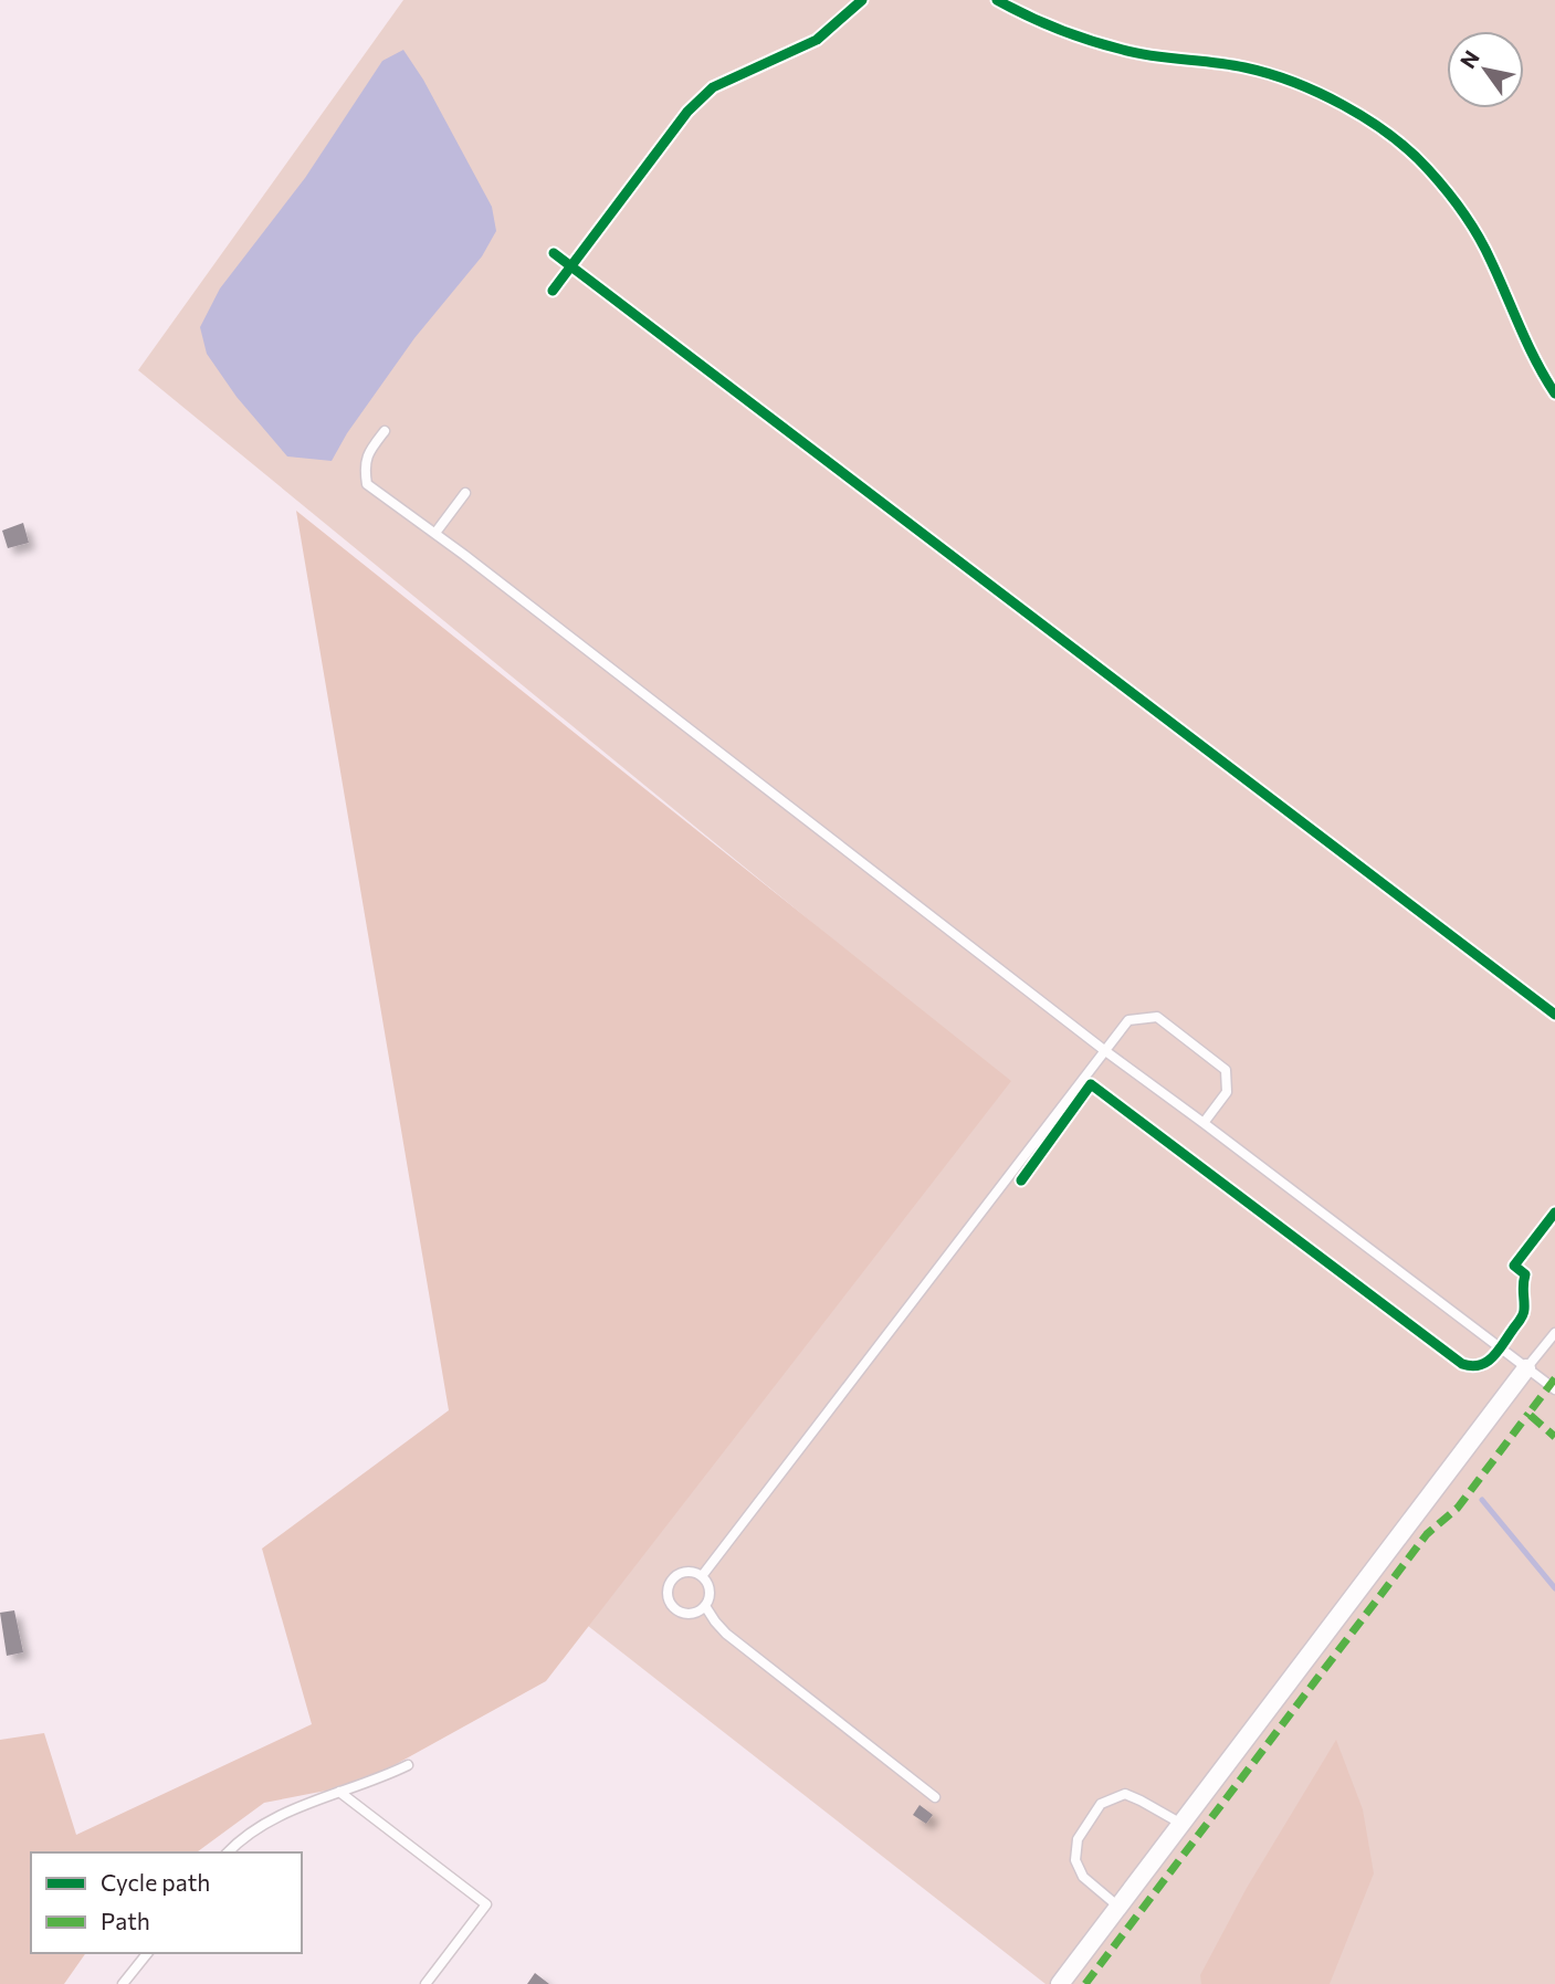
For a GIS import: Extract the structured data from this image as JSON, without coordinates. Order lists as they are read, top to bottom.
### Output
{
  "legend": ["Cycle path", "Path"],
  "north": "top left"
}
